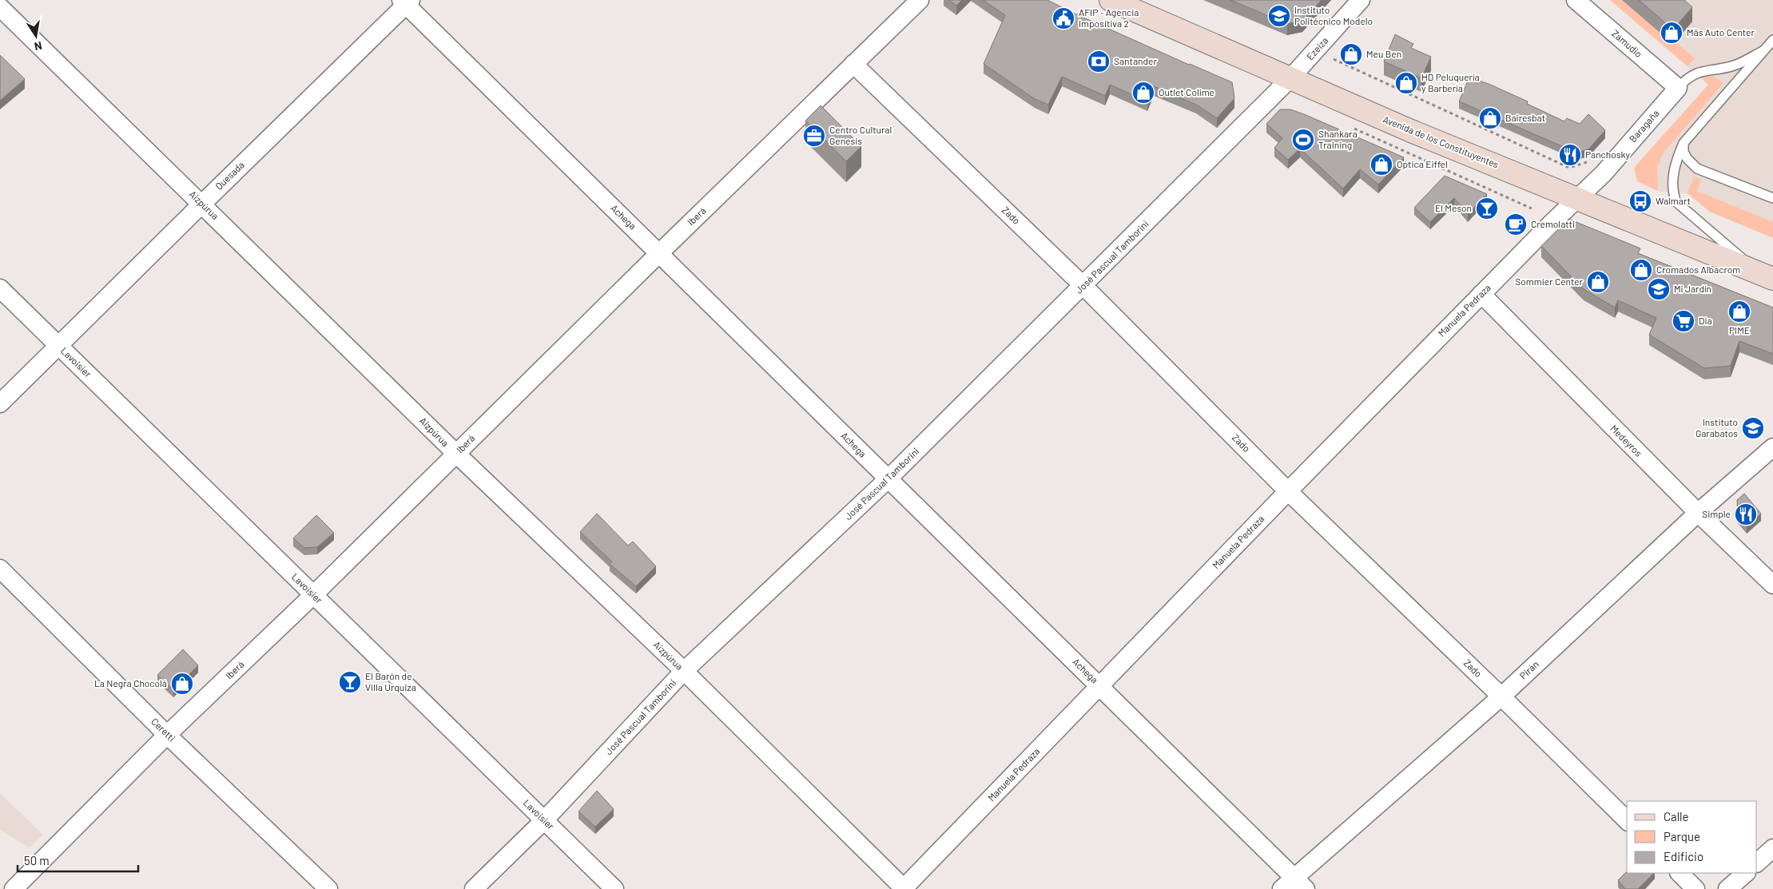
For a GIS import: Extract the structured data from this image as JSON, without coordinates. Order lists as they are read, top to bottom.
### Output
{
  "streets": {
    "main road": ["Avenida de los Constituyentes"],
    "street": [
      "Zamudio",
      "Ezeiza",
      "Baragaña",
      "Quesada",
      "Aizpúrua",
      "Zado",
      "Iberá",
      "Achega",
      "José Pascual Tamborini",
      "Manuela Pedraza",
      "Lavoisier",
      "Medeyros",
      "Pirán",
      "Ceretti"
    ]
  },
  "crossings": [
    ["Zamudio", "Baragaña"],
    ["Ezeiza", "Avenida de los Constituyentes"],
    ["Ezeiza", "José Pascual Tamborini"],
    ["Baragaña", "Avenida de los Constituyentes"],
    ["Baragaña", "Manuela Pedraza"],
    ["Avenida de los Constituyentes", "José Pascual Tamborini"],
    ["Avenida de los Constituyentes", "Manuela Pedraza"],
    ["Quesada", "Aizpúrua"],
    ["Quesada", "Achega"],
    ["Quesada", "Lavoisier"],
    ["Aizpúrua", "Iberá"],
    ["Aizpúrua", "José Pascual Tamborini"],
    ["Aizpúrua", "Manuela Pedraza"],
    ["Zado", "Iberá"],
    ["Zado", "José Pascual Tamborini"],
    ["Zado", "Manuela Pedraza"],
    ["Zado", "Pirán"],
    ["Iberá", "Achega"],
    ["Iberá", "Lavoisier"],
    ["Iberá", "Ceretti"],
    ["Achega", "José Pascual Tamborini"],
    ["Achega", "Manuela Pedraza"],
    ["Achega", "Pirán"],
    ["José Pascual Tamborini", "Lavoisier"],
    ["Manuela Pedraza", "Medeyros"],
    ["Medeyros", "Pirán"]
  ],
  "places": {
    "school or university": ["Instituto Politécnico Modelo", "Mi Jardín", "Instituto Garabatos"],
    "public building": ["AFIP - Agencia Impositiva 2"],
    "shop": [
      "Mâs Auto Center",
      "Meu Ben",
      "HD Peluquería y Barbería",
      "Outlet Colime",
      "Bairesbat",
      "Optica Eiffel",
      "Cromados Albacrom",
      "Sommier Center",
      "PIME",
      "La Negra Chocolá"
    ],
    "bank": ["Santander"],
    "office": ["Centro Cultural Genesis"],
    "sports": ["Shankara Training"],
    "restaurant": ["Panchosky", "Simple"],
    "bus stop": ["Walmart"],
    "bar": ["El Meson", "El Barón de Villa Urquiza"],
    "cafe": ["Cremolatti"],
    "supermarket": ["Dia"]
  },
  "legend": ["Calle", "Parque", "Edificio"],
  "scale_bar": "50 m",
  "north": "bottom"
}
